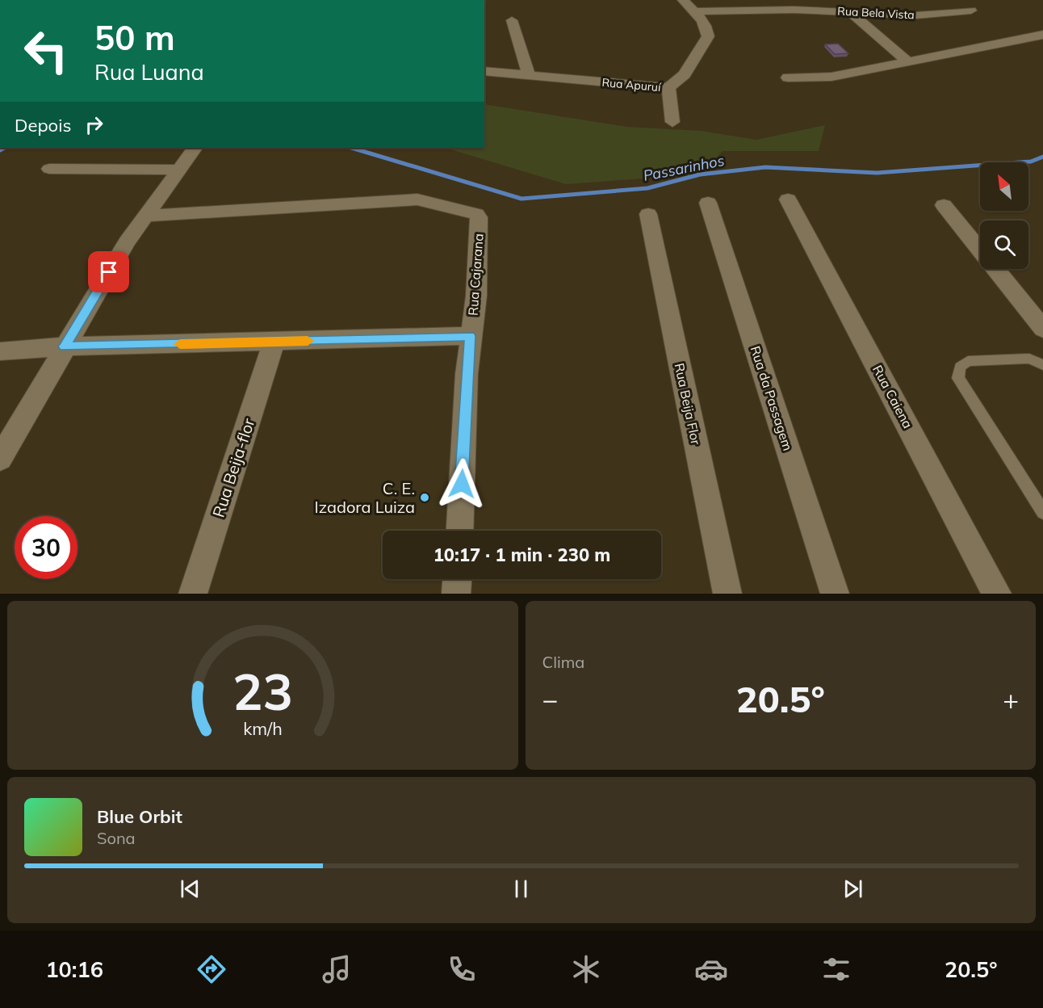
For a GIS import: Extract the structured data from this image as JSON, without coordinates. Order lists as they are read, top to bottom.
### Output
{
  "streets": {
    "street": [
      "Rua Bela Vista",
      "Rua Apuruí",
      "Rua Cajarana",
      "Rua Caiena",
      "Rua da Passagem",
      "Rua Beija Flor",
      "Rua Beija-flor"
    ]
  },
  "crossings": [
    ["Rua Bela Vista", "Rua Apuruí"]
  ],
  "water": ["Passarinhos"],
  "places": ["C. E. Izadora Luiza"],
  "north": "top left",
  "page": {
    "turn": ["50 m", "Rua Luana"],
    "then": "Depois",
    "limit": "30",
    "trip": "10:17 · 1 min · 230 m",
    "tile": "Clima",
    "heat": ["−", "20.5°", "+"],
    "song": ["Blue Orbit", "Sona"],
    "tabs": ["10:16", "20.5°"],
    "gauge": ["23", "km/h"]
  }
}
